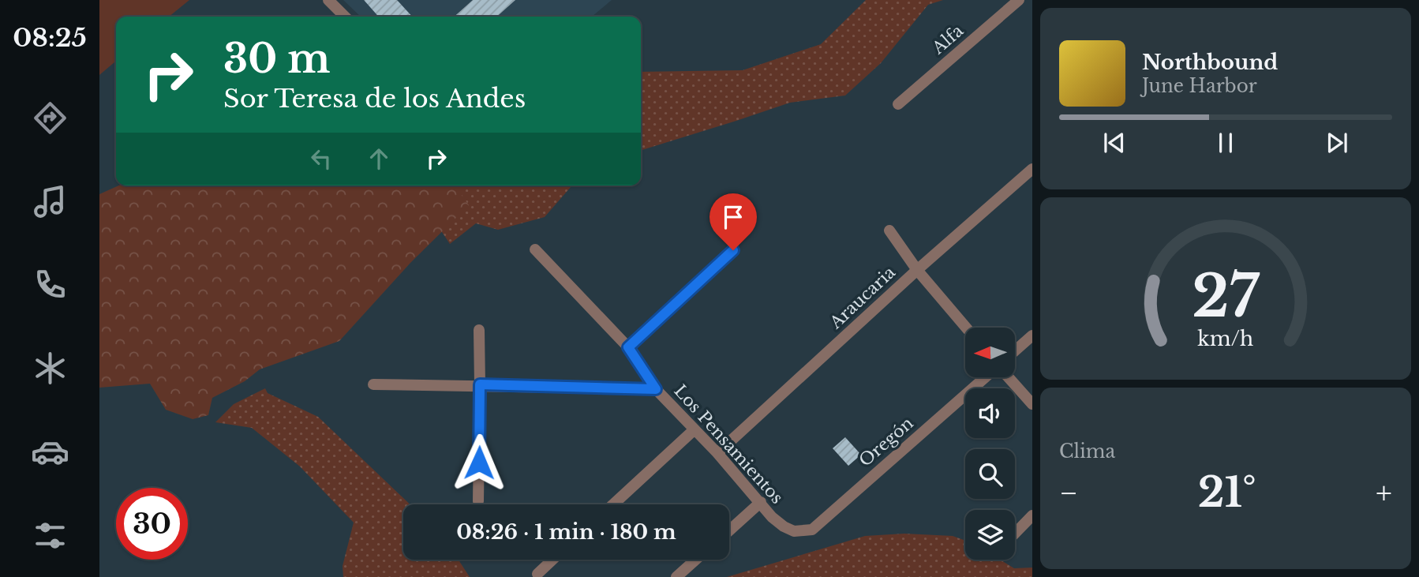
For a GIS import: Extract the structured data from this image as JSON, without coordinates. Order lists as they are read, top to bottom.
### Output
{
  "streets": {
    "street": [
      "Alfa",
      "Araucaria",
      "Oregón",
      "Los Pensamientos"
    ]
  },
  "crossings": [
    ["Araucaria", "Los Pensamientos"],
    ["Oregón", "Los Pensamientos"]
  ],
  "north": "left",
  "page": {
    "tabs": "08:25",
    "turn": ["30 m", "Sor Teresa de los Andes"],
    "song": ["Northbound", "June Harbor"],
    "tile": "Clima",
    "heat": ["−", "21°", "+"],
    "limit": "30",
    "trip": "08:26 · 1 min · 180 m",
    "gauge": ["27", "km/h"]
  }
}
